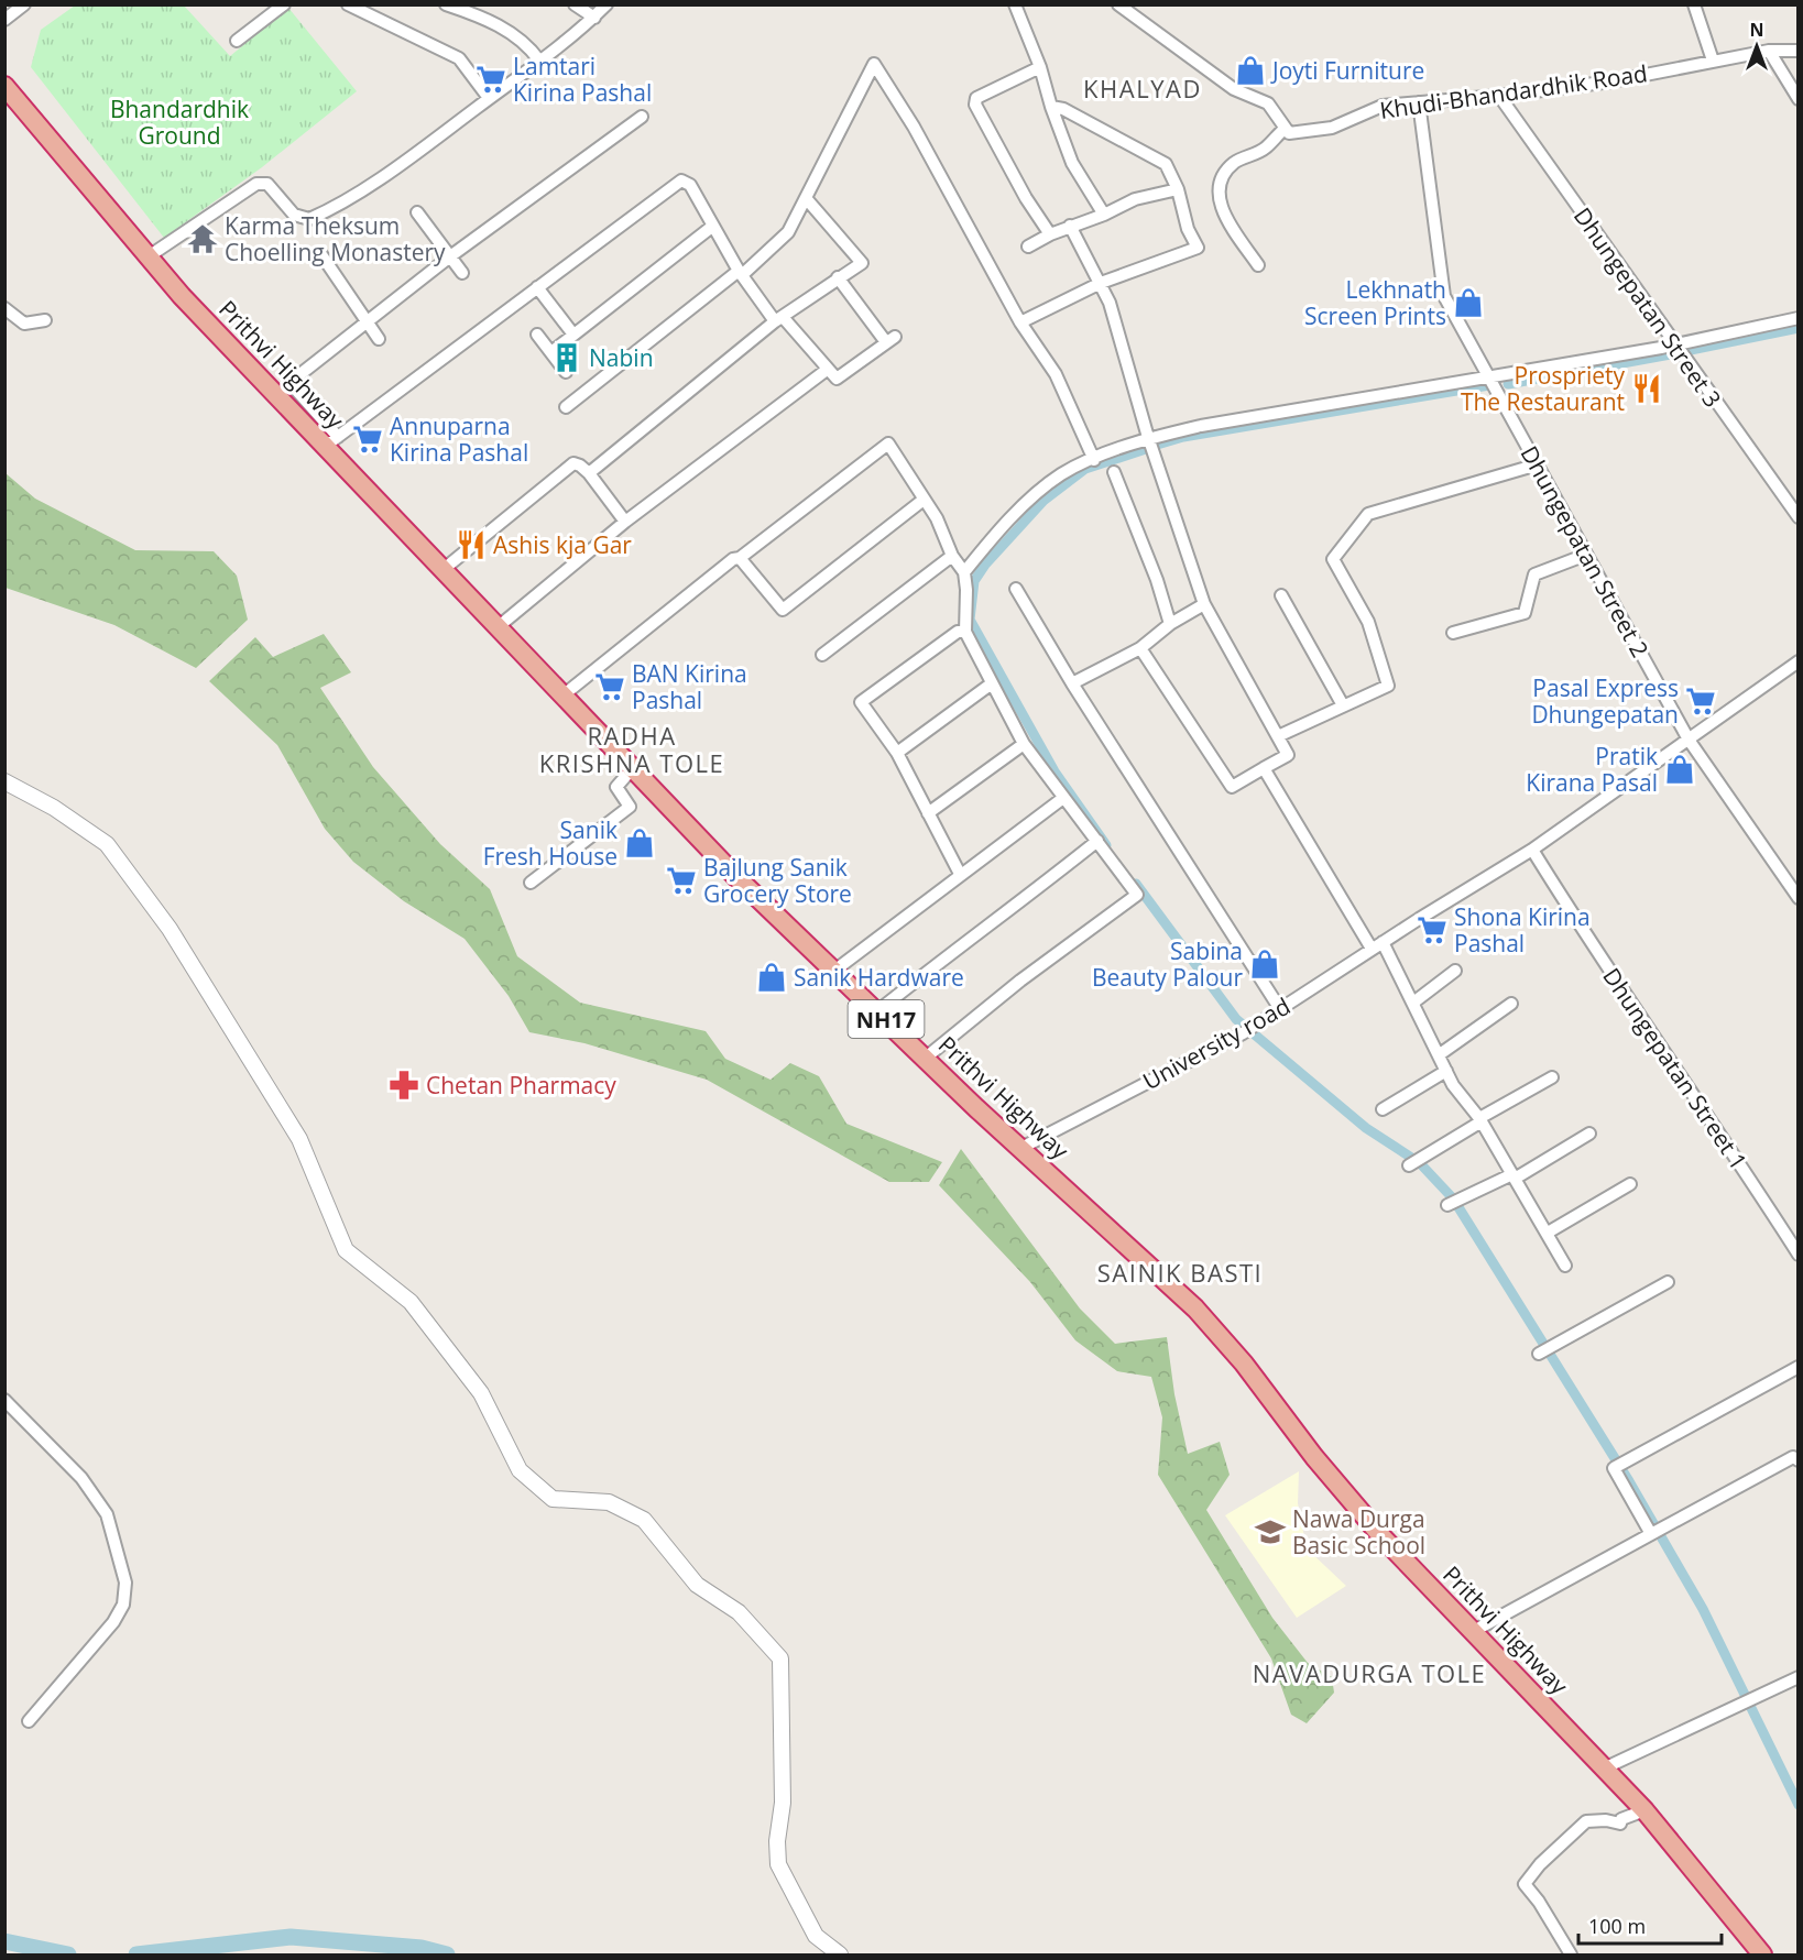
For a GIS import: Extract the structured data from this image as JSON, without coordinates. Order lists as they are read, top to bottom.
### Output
{
  "streets": {
    "highway": ["Prithvi Highway", "NH17"],
    "street": [
      "Khudi-Bhandardhik Road",
      "Dhungepatan Street 3",
      "Dhungepatan Street 2",
      "University road",
      "Dhungepatan Street 1"
    ]
  },
  "crossings": [
    ["Khudi-Bhandardhik Road", "Dhungepatan Street 3"],
    ["Khudi-Bhandardhik Road", "Dhungepatan Street 2"],
    ["Prithvi Highway", "University road"],
    ["University road", "Dhungepatan Street 1"]
  ],
  "districts": [
    "KHALYAD",
    "RADHA KRISHNA TOLE",
    "SAINIK BASTI",
    "NAVADURGA TOLE"
  ],
  "parks": ["Bhandardhik Ground"],
  "places": {
    "shop": [
      "Joyti Furniture",
      "Lekhnath Screen Prints",
      "Pratik Kirana Pasal",
      "Sanik Fresh House",
      "Sabina Beauty Palour",
      "Sanik Hardware"
    ],
    "supermarket": [
      "Lamtari Kirina Pashal",
      "Annuparna Kirina Pashal",
      "BAN Kirina Pashal",
      "Pasal Express Dhungepatan",
      "Bajlung Sanik Grocery Store",
      "Shona Kirina Pashal"
    ],
    "temple": ["Karma Theksum Choelling Monastery"],
    "building": ["Nabin"],
    "restaurant": ["Prospriety The Restaurant", "Ashis kja Gar"],
    "pharmacy": ["Chetan Pharmacy"],
    "school or university": ["Nawa Durga Basic School"]
  },
  "scale_bar": "100 m",
  "north": "top"
}
